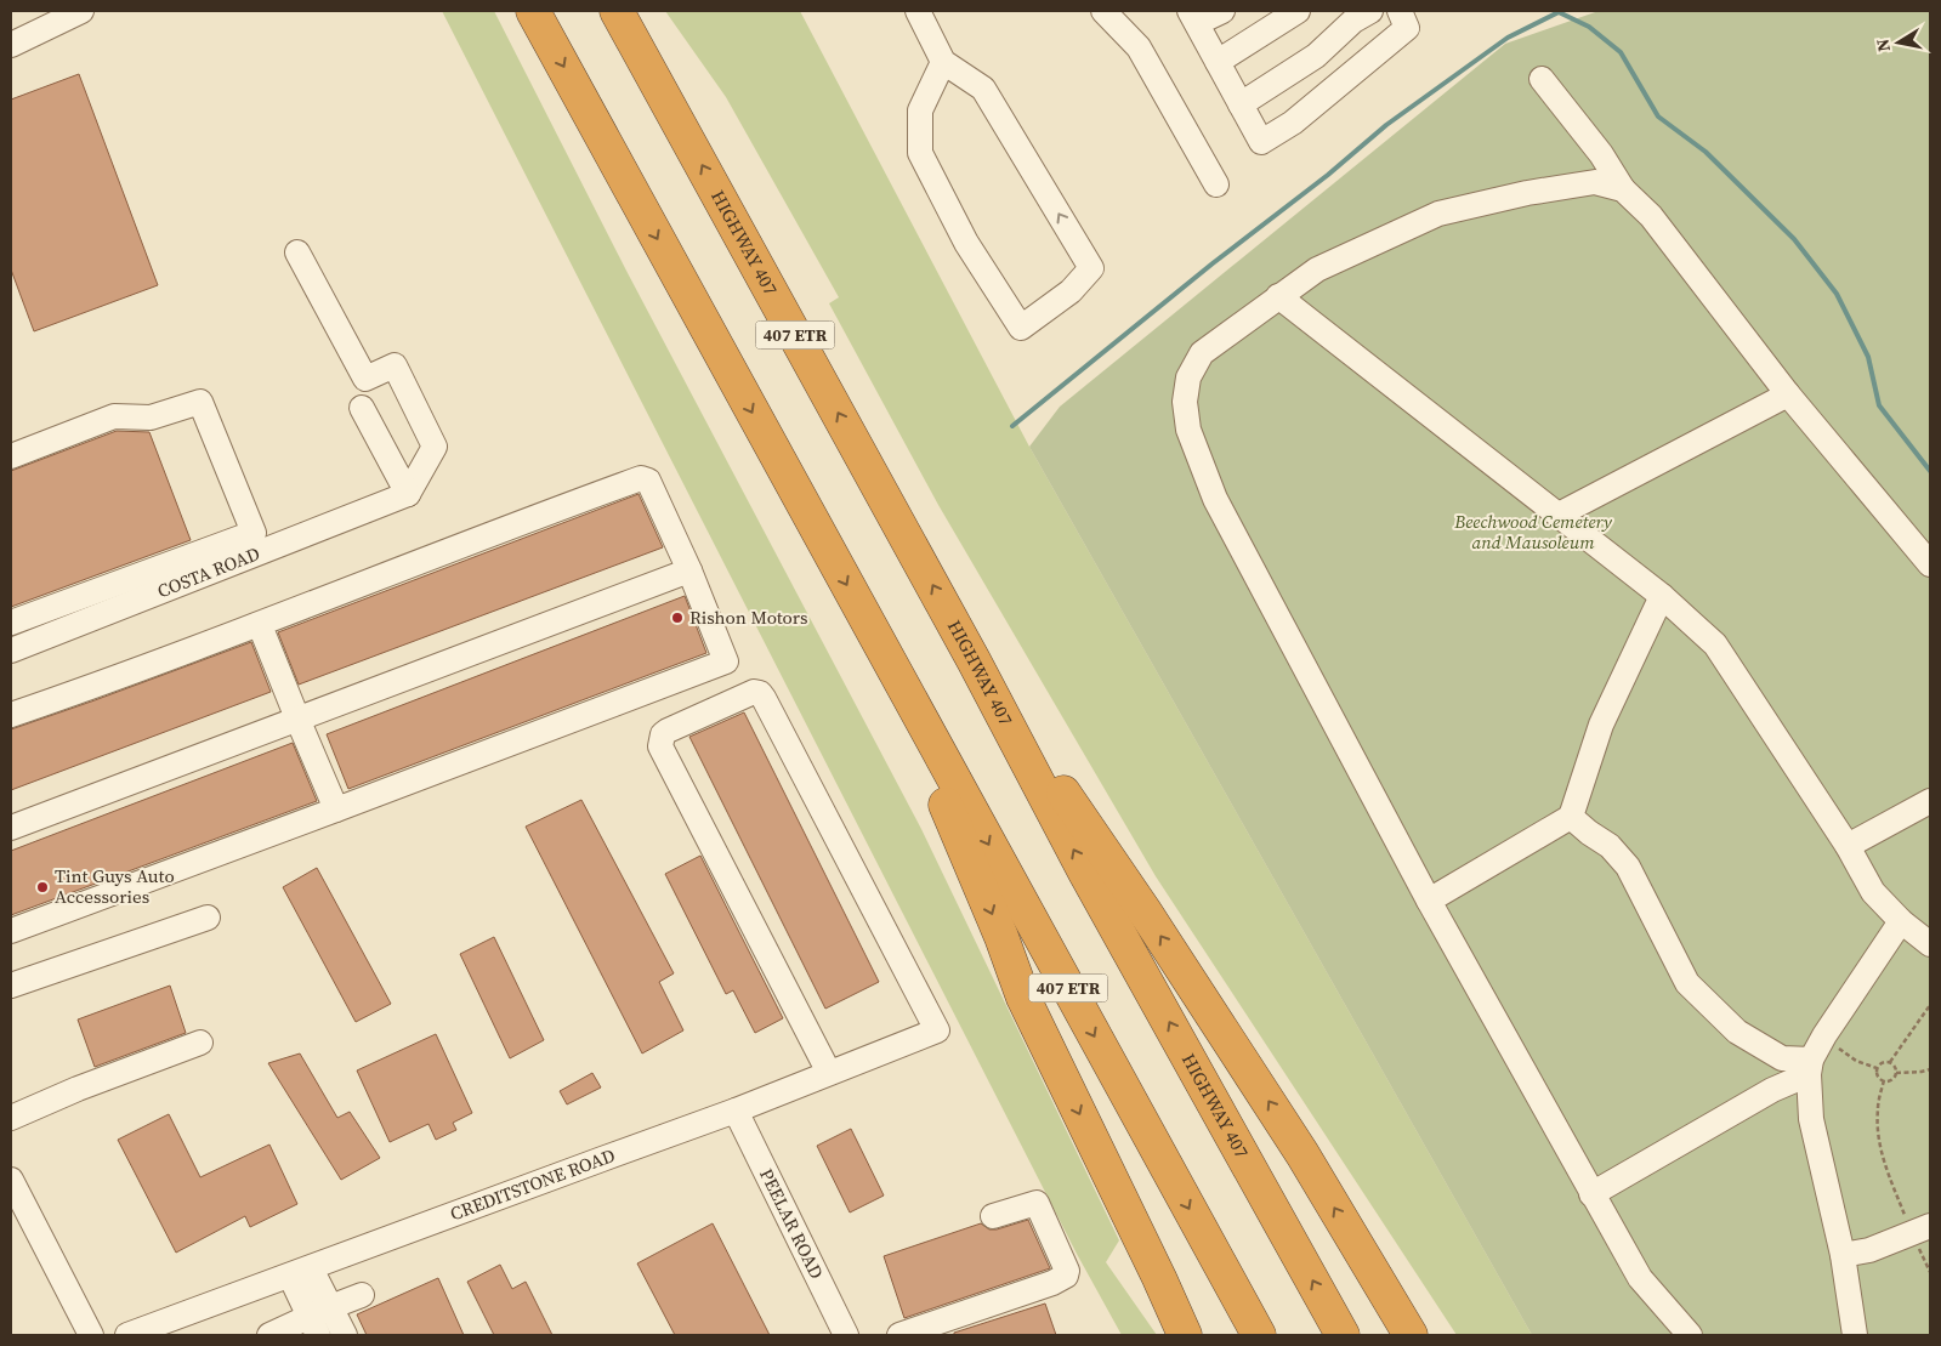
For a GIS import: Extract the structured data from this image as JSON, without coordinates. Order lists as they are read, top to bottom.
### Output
{
  "streets": {
    "highway": ["HIGHWAY 407", "407 ETR"],
    "street": ["COSTA ROAD", "CREDITSTONE ROAD", "PEELAR ROAD"]
  },
  "crossings": [
    ["CREDITSTONE ROAD", "PEELAR ROAD"]
  ],
  "parks": ["Beechwood Cemetery and Mausoleum"],
  "places": ["Rishon Motors", "Tint Guys Auto Accessories"],
  "north": "left"
}
